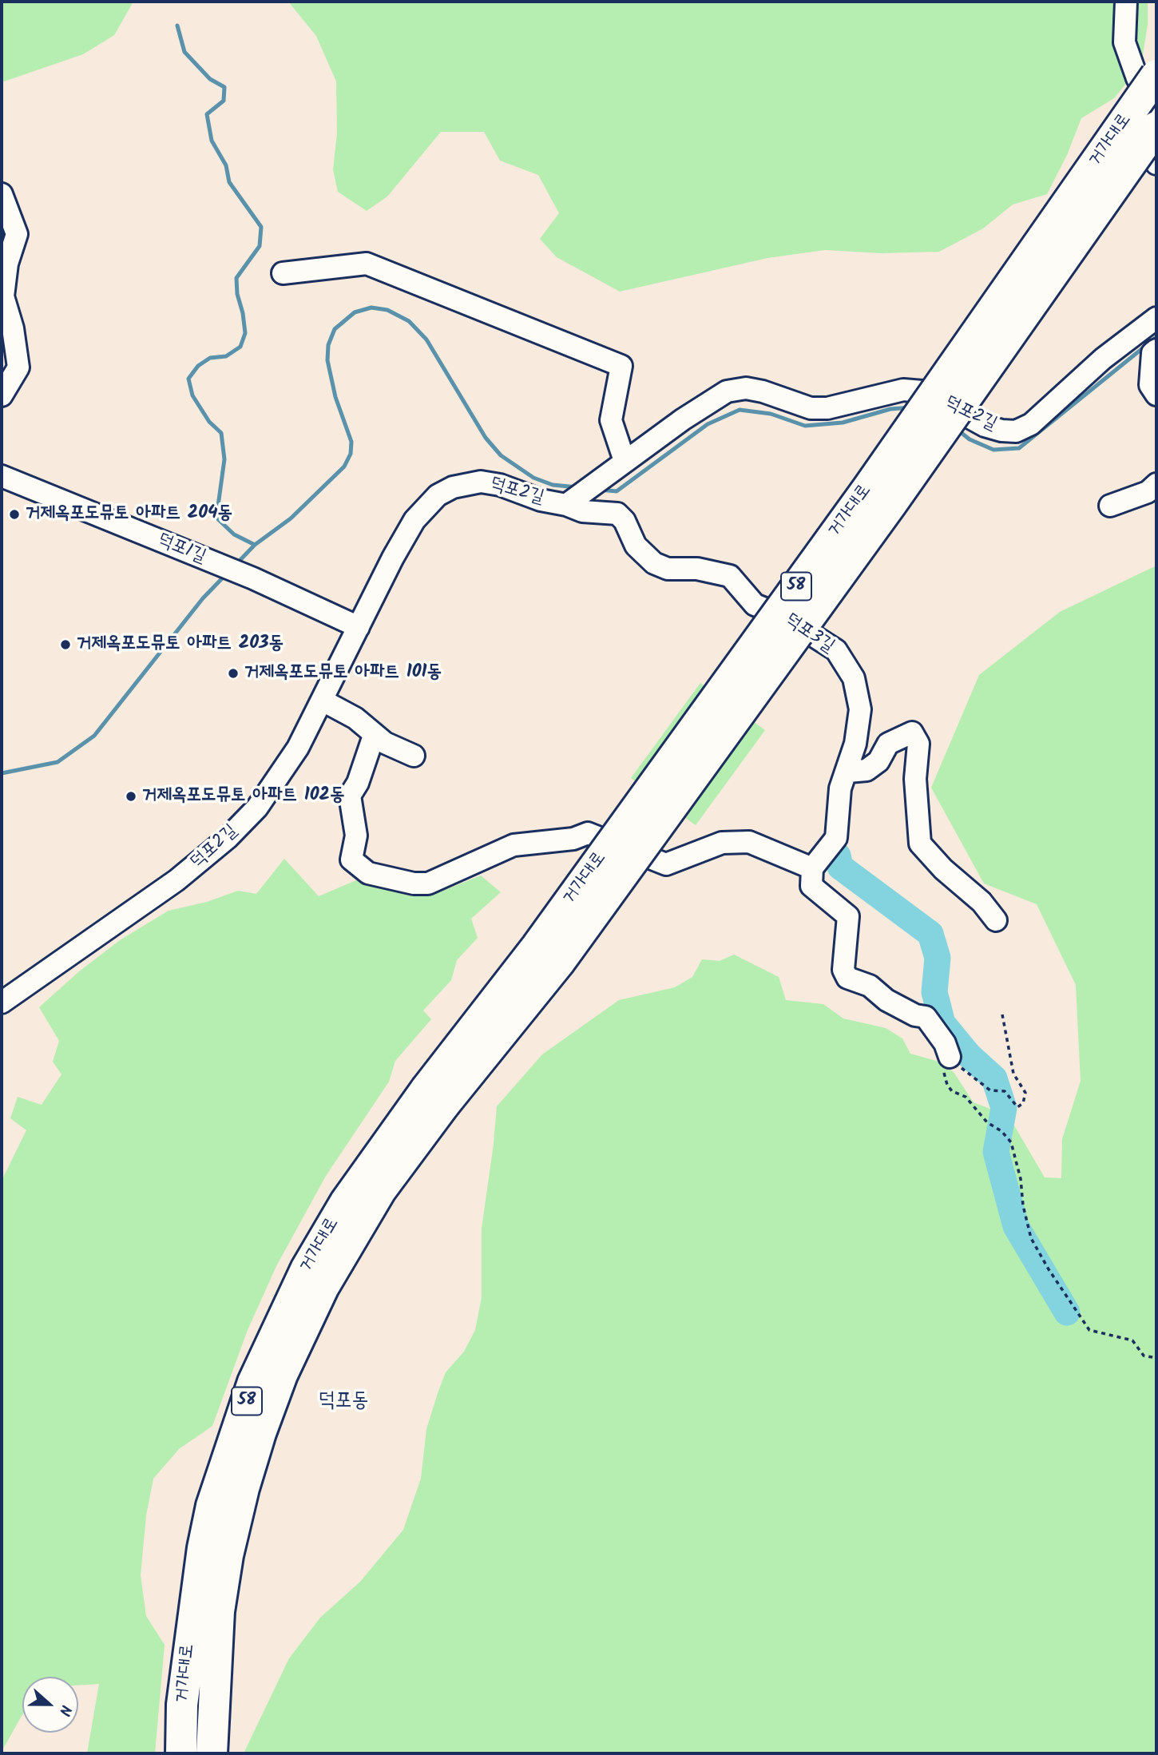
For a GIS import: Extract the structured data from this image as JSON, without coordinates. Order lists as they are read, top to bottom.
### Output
{
  "streets": {
    "highway": ["거가대로", "58"],
    "street": ["덕포2길", "덕포1길", "덕포3길"]
  },
  "crossings": [
    ["덕포2길", "덕포1길"],
    ["덕포2길", "덕포3길"]
  ],
  "districts": ["덕포동"],
  "places": [
    "거제옥포도뮤토 아파트 204동",
    "거제옥포도뮤토 아파트 203동",
    "거제옥포도뮤토 아파트 101동",
    "거제옥포도뮤토 아파트 102동"
  ],
  "north": "right"
}
